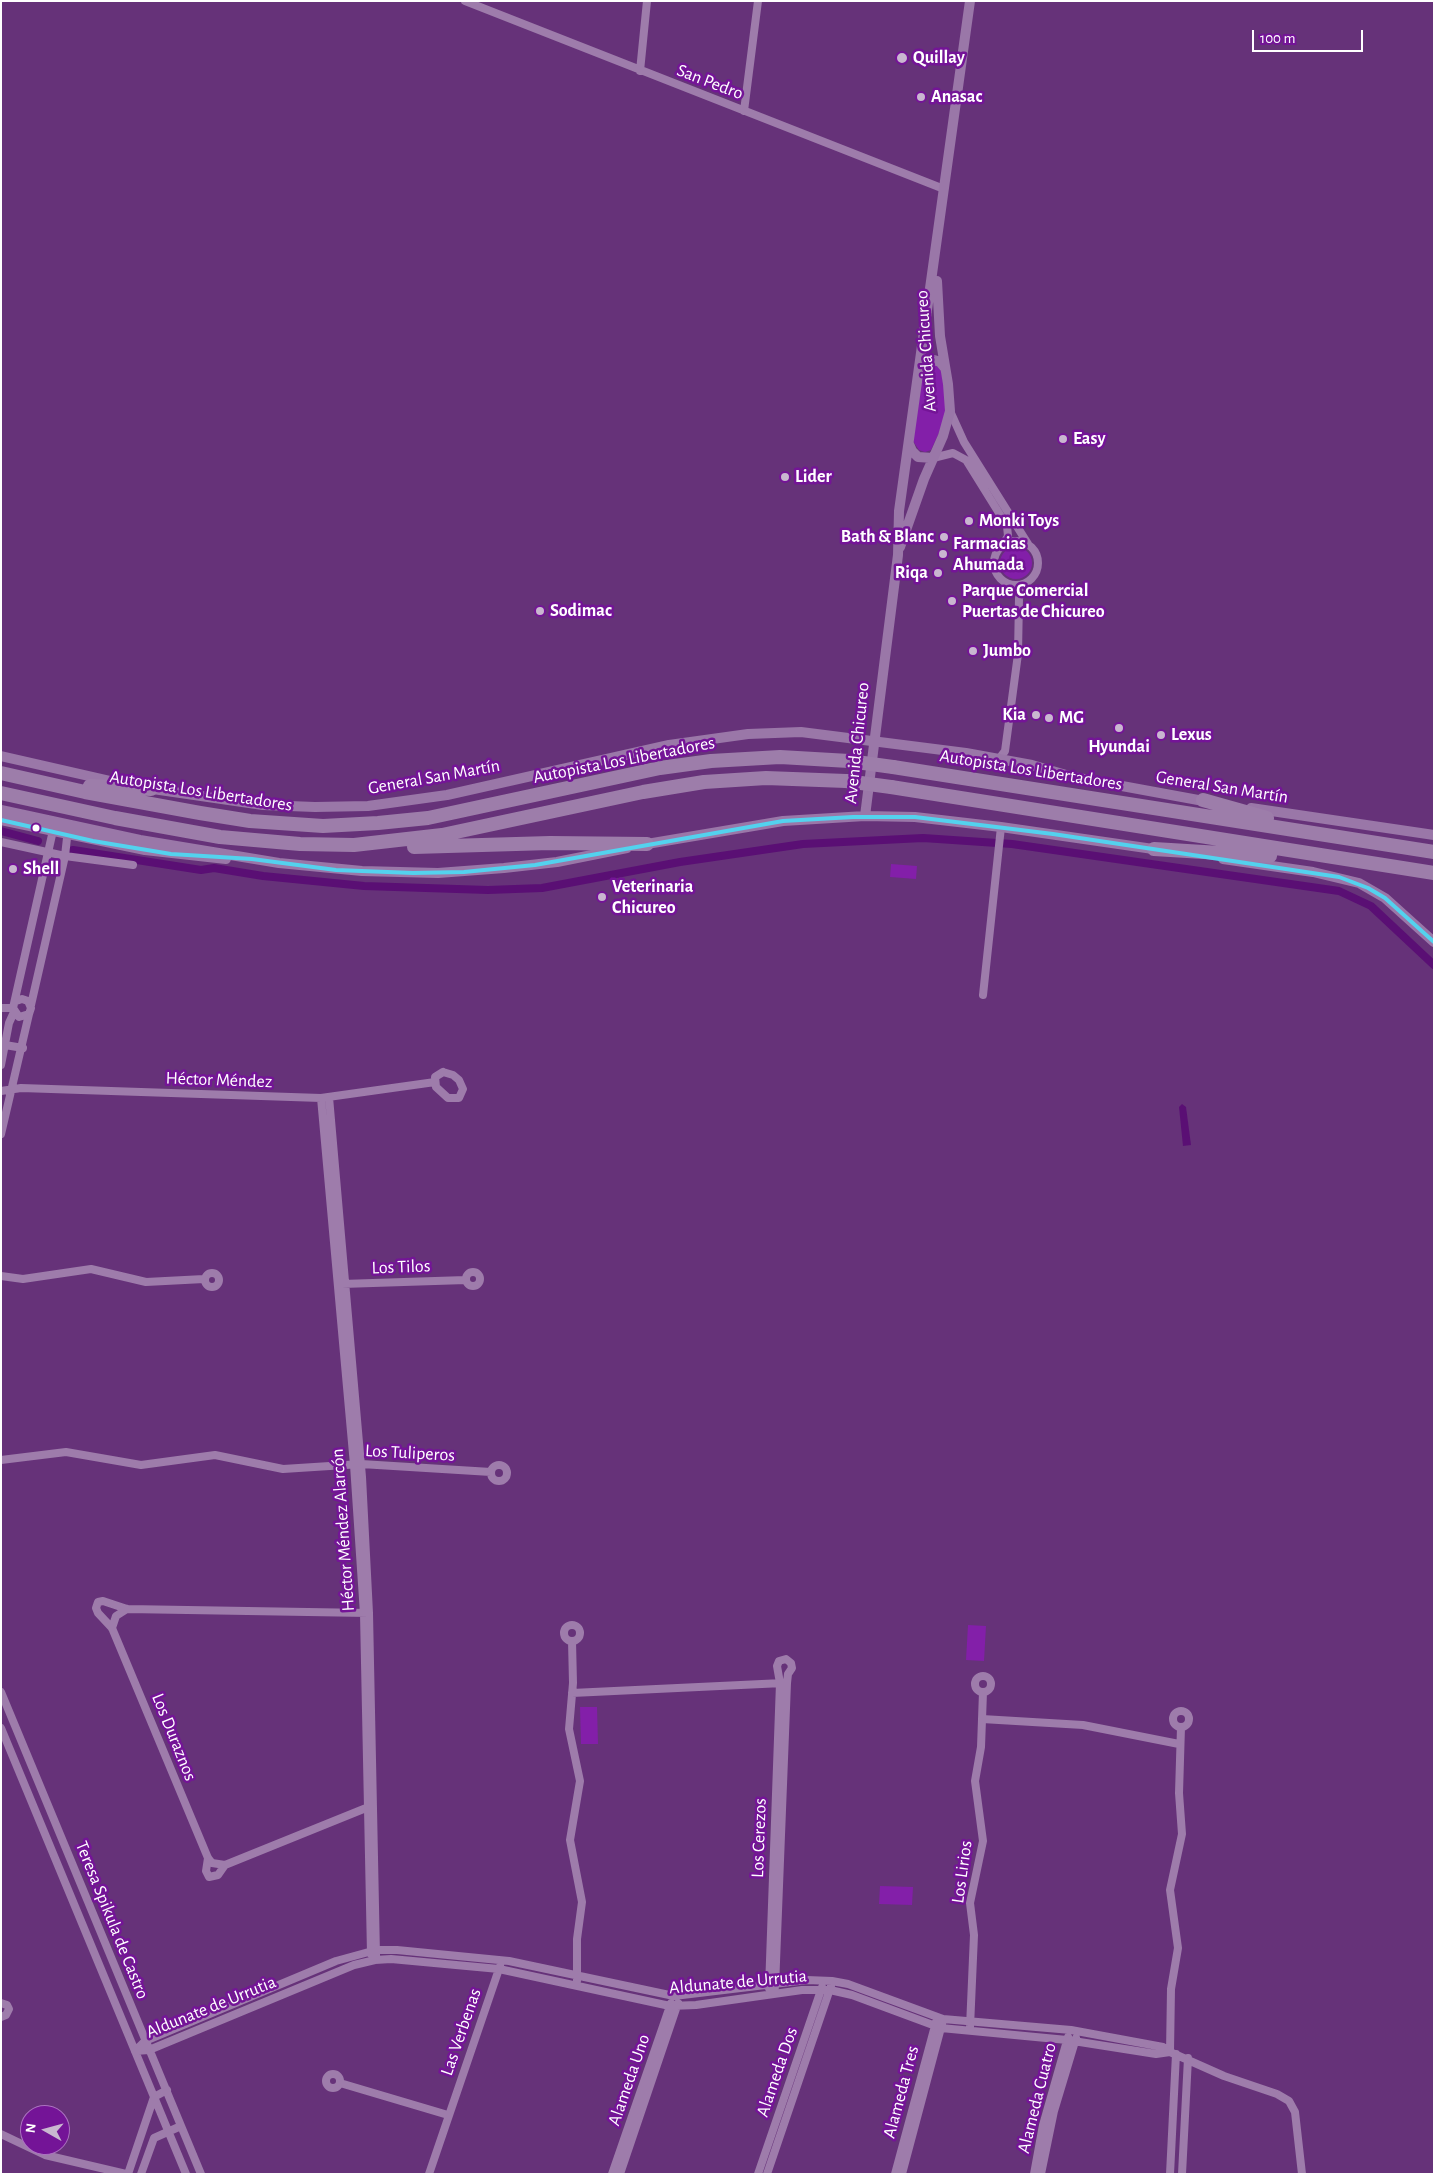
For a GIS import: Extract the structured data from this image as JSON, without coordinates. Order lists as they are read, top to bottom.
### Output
{
  "streets": {
    "highway": ["Autopista Los Libertadores"],
    "main road": ["Avenida Chicureo", "General San Martín"],
    "street": [
      "San Pedro",
      "Héctor Méndez",
      "Los Tilos",
      "Los Tuliperos",
      "Héctor Méndez Alarcón",
      "Los Duraznos",
      "Los Cerezos",
      "Los Lirios",
      "Teresa Spikula de Castro",
      "Aldunate de Urrutia",
      "Las Verbenas",
      "Alameda Dos",
      "Alameda Uno",
      "Alameda Tres",
      "Alameda Cuatro"
    ]
  },
  "crossings": [
    ["San Pedro", "Avenida Chicureo"],
    ["Avenida Chicureo", "General San Martín"],
    ["Héctor Méndez", "Héctor Méndez Alarcón"],
    ["Los Tilos", "Héctor Méndez Alarcón"],
    ["Los Tuliperos", "Héctor Méndez Alarcón"],
    ["Héctor Méndez Alarcón", "Los Duraznos"],
    ["Héctor Méndez Alarcón", "Aldunate de Urrutia"],
    ["Los Cerezos", "Aldunate de Urrutia"],
    ["Los Lirios", "Aldunate de Urrutia"],
    ["Teresa Spikula de Castro", "Aldunate de Urrutia"],
    ["Aldunate de Urrutia", "Las Verbenas"],
    ["Aldunate de Urrutia", "Alameda Dos"],
    ["Aldunate de Urrutia", "Alameda Uno"],
    ["Aldunate de Urrutia", "Alameda Tres"],
    ["Aldunate de Urrutia", "Alameda Cuatro"]
  ],
  "places": [
    "Quillay",
    "Anasac",
    "Easy",
    "Lider",
    "Monki Toys",
    "Bath & Blanc",
    "Farmacias Ahumada",
    "Riqa",
    "Parque Comercial Puertas de Chicureo",
    "Sodimac",
    "Jumbo",
    "Kia",
    "MG",
    "Hyundai",
    "Lexus",
    "Shell",
    "Veterinaria Chicureo"
  ],
  "scale_bar": "100 m",
  "north": "left"
}
